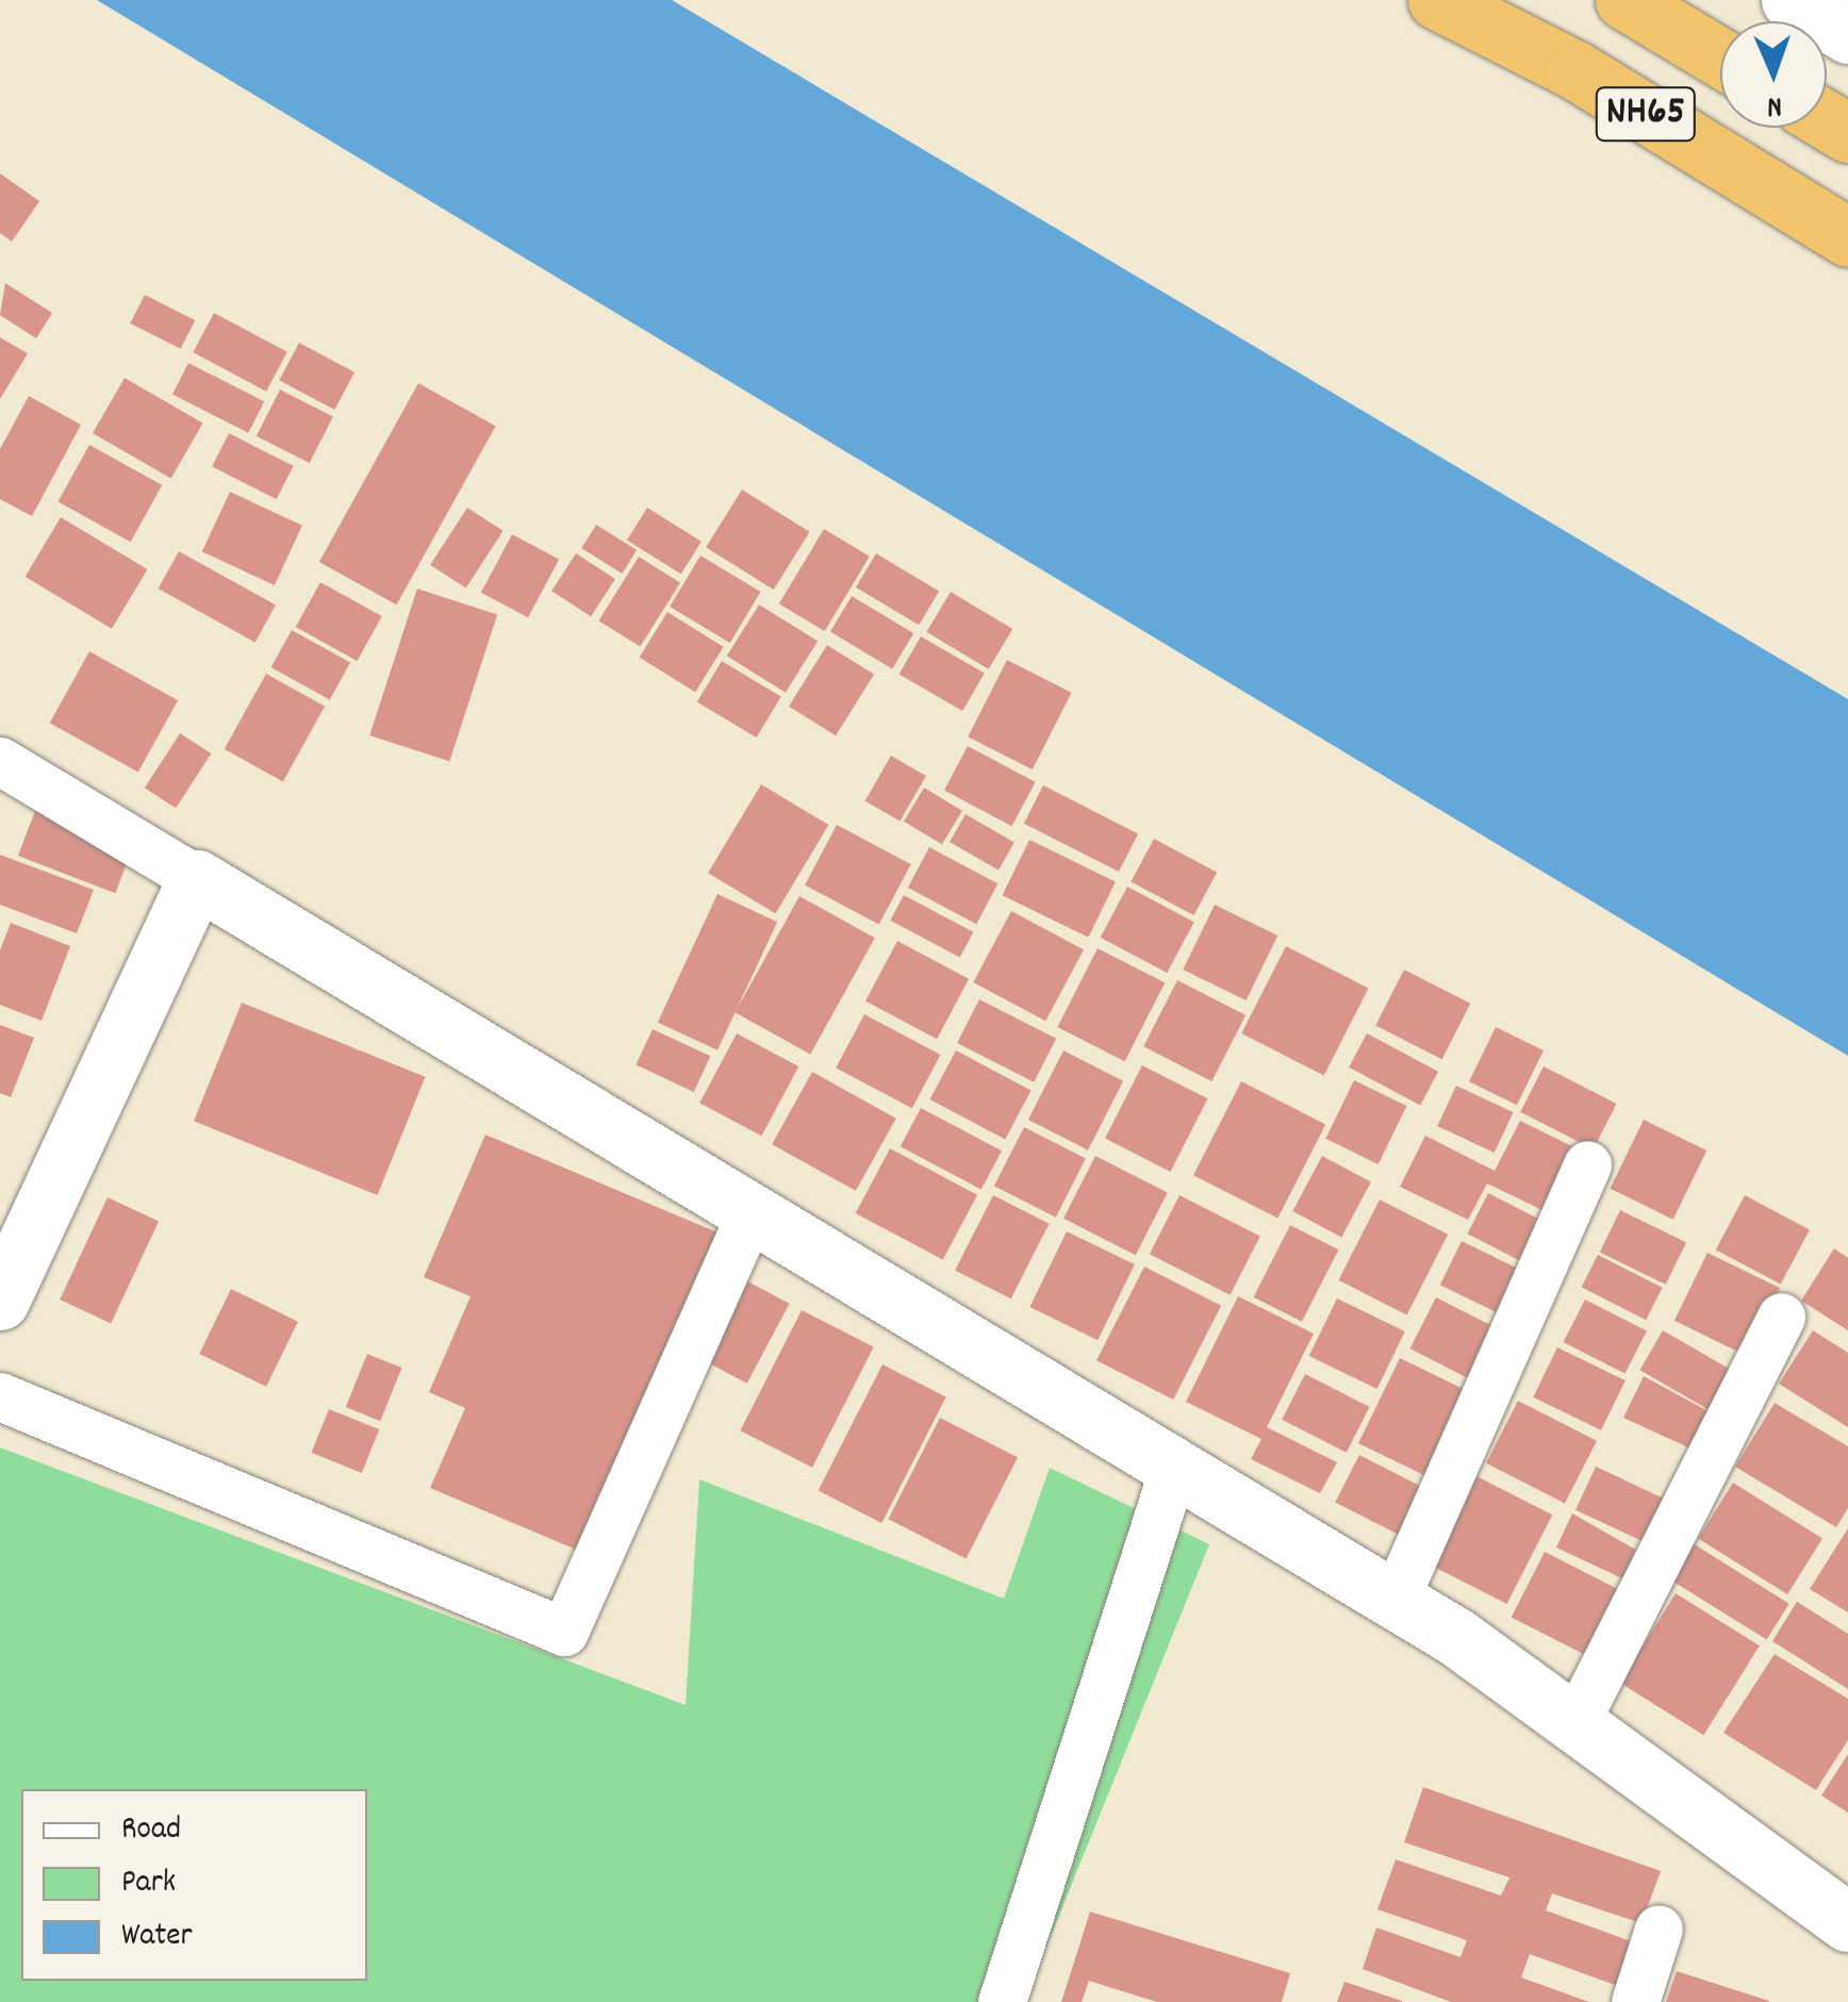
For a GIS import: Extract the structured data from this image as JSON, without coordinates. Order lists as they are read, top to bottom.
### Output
{
  "streets": {
    "highway": ["NH65"]
  },
  "legend": ["Road", "Park", "Water"],
  "north": "bottom"
}
